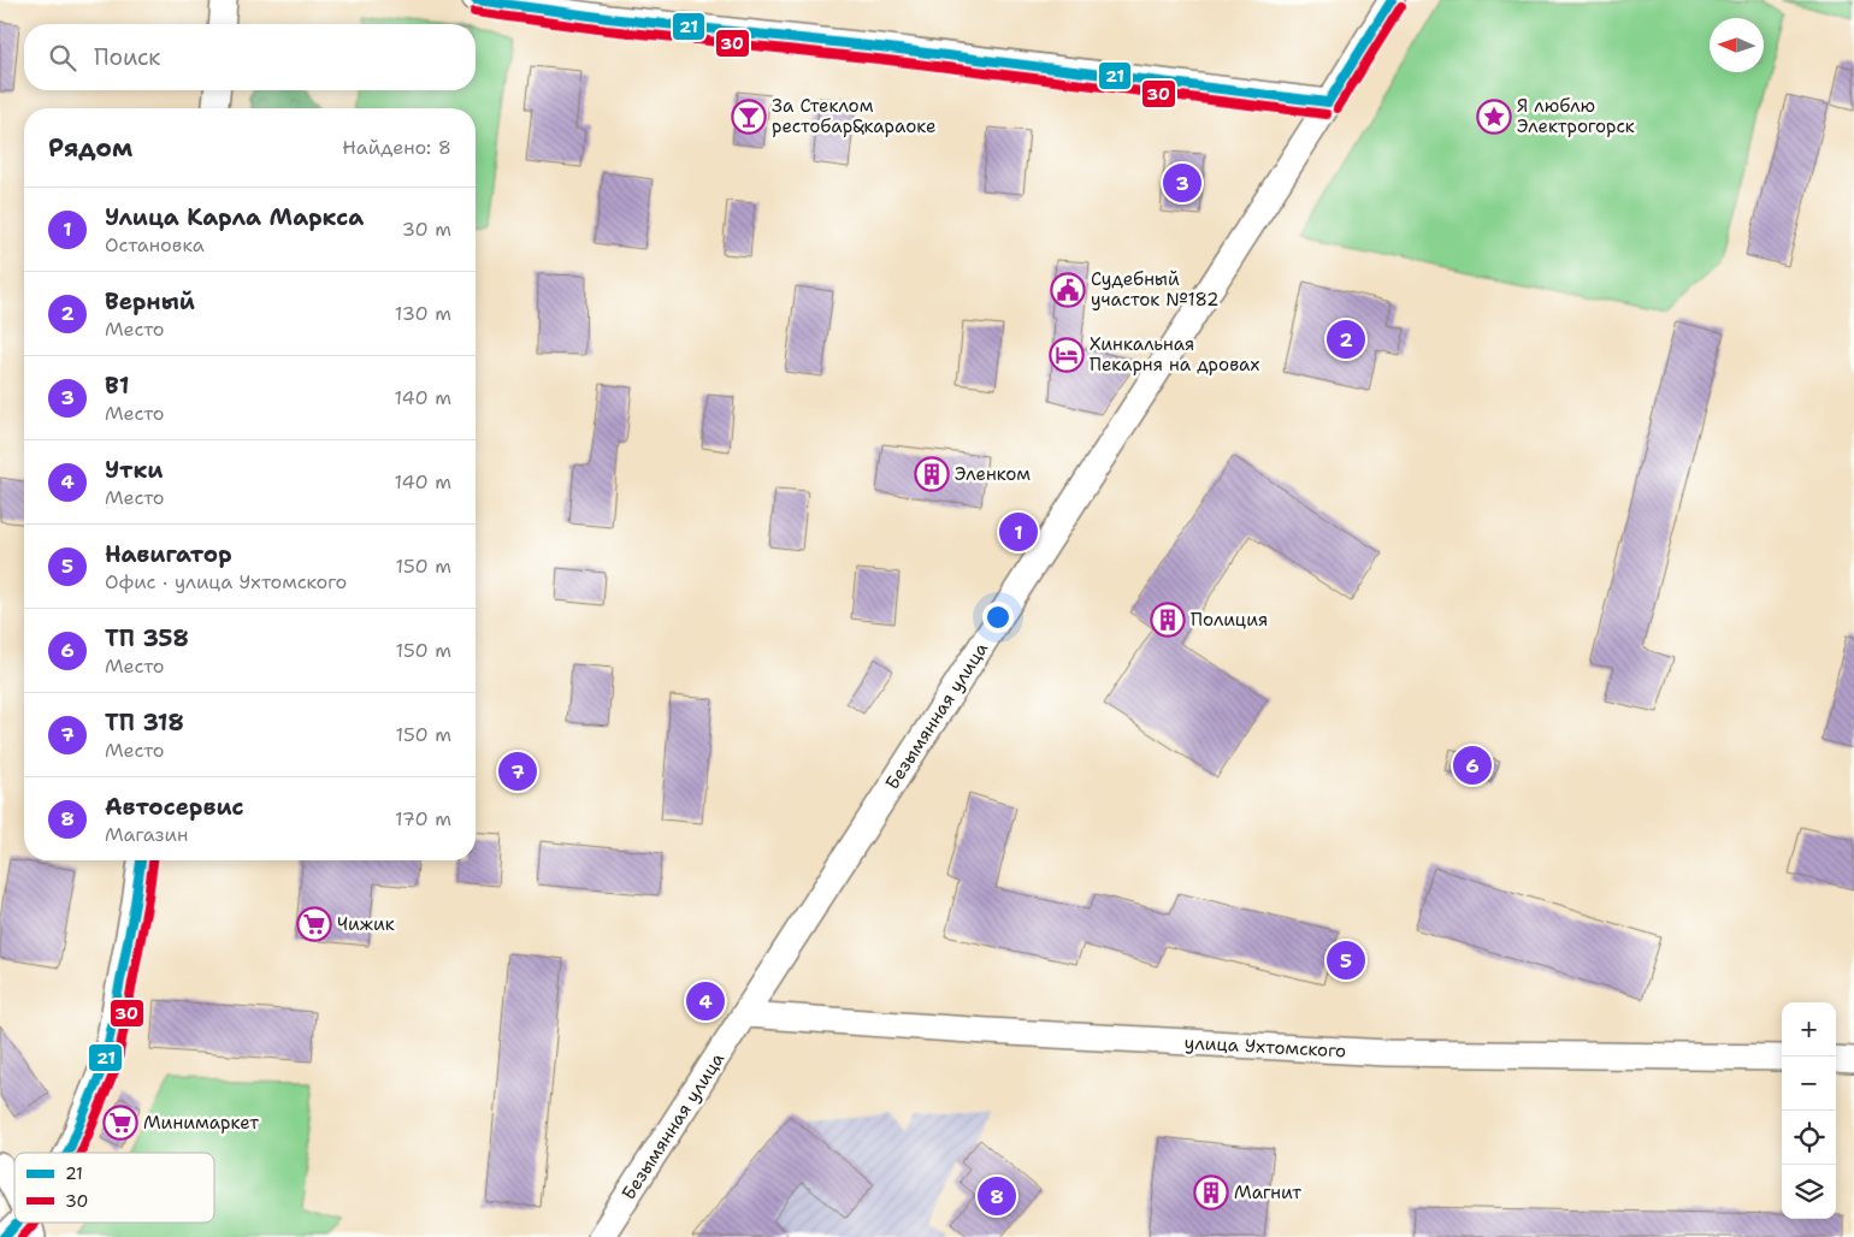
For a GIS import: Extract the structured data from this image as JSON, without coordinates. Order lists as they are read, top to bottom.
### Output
{
  "streets": {
    "street": ["Безымянная улица", "улица Ухтомского"]
  },
  "crossings": [
    ["Безымянная улица", "улица Ухтомского"]
  ],
  "places": {
    "bar": ["За Стеклом рестобар&караоке"],
    "place": ["Я люблю Электрогорск"],
    "public building": ["Судебный участок №182"],
    "hotel": ["Хинкальная Пекарня на дровах"],
    "building": ["Эленком", "Полиция", "Магнит"],
    "supermarket": ["Чижик", "Минимаркет"]
  },
  "lines": ["transit line 21", "transit line 30"],
  "legend": ["21", "30"],
  "north": "left",
  "page": {
    "search": "Поиск",
    "heading": ["Рядом", "Найдено: 8"],
    "pins": [
      "3",
      "2",
      "1",
      "6",
      "7",
      "5",
      "4",
      "8"
    ],
    "list": [
      {
        "mark": "1",
        "name": "Улица Карла Маркса",
        "note": "Остановка",
        "value": "30 m"
      },
      {
        "mark": "2",
        "name": "Верный",
        "note": "Место",
        "value": "130 m"
      },
      {
        "mark": "3",
        "name": "B1",
        "note": "Место",
        "value": "140 m"
      },
      {
        "mark": "4",
        "name": "Утки",
        "note": "Место",
        "value": "140 m"
      },
      {
        "mark": "5",
        "name": "Навигатор",
        "note": "Офис · улица Ухтомского",
        "value": "150 m"
      },
      {
        "mark": "6",
        "name": "ТП 358",
        "note": "Место",
        "value": "150 m"
      },
      {
        "mark": "7",
        "name": "ТП 318",
        "note": "Место",
        "value": "150 m"
      },
      {
        "mark": "8",
        "name": "Автосервис",
        "note": "Магазин",
        "value": "170 m"
      }
    ],
    "map_buttons": ["+", "−"]
  }
}
